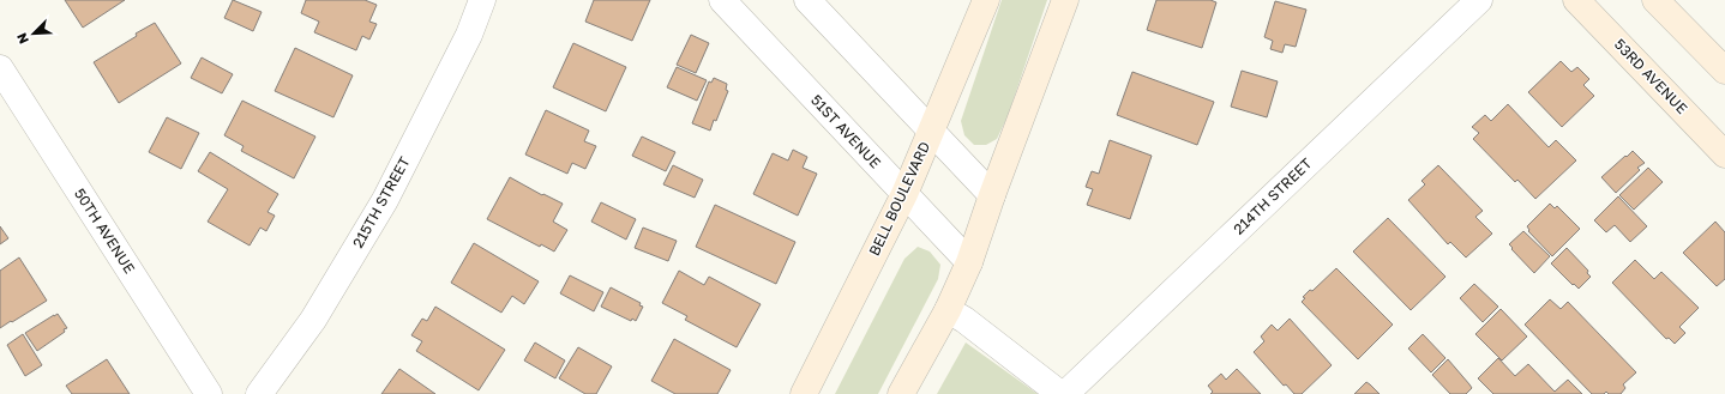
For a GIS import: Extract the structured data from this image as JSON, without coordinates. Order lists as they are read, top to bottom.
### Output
{
  "streets": {
    "street": [
      "53RD AVENUE",
      "51ST AVENUE",
      "214TH STREET",
      "BELL BOULEVARD",
      "215TH STREET",
      "50TH AVENUE"
    ]
  },
  "crossings": [
    ["51ST AVENUE", "BELL BOULEVARD"]
  ],
  "north": "bottom left"
}
